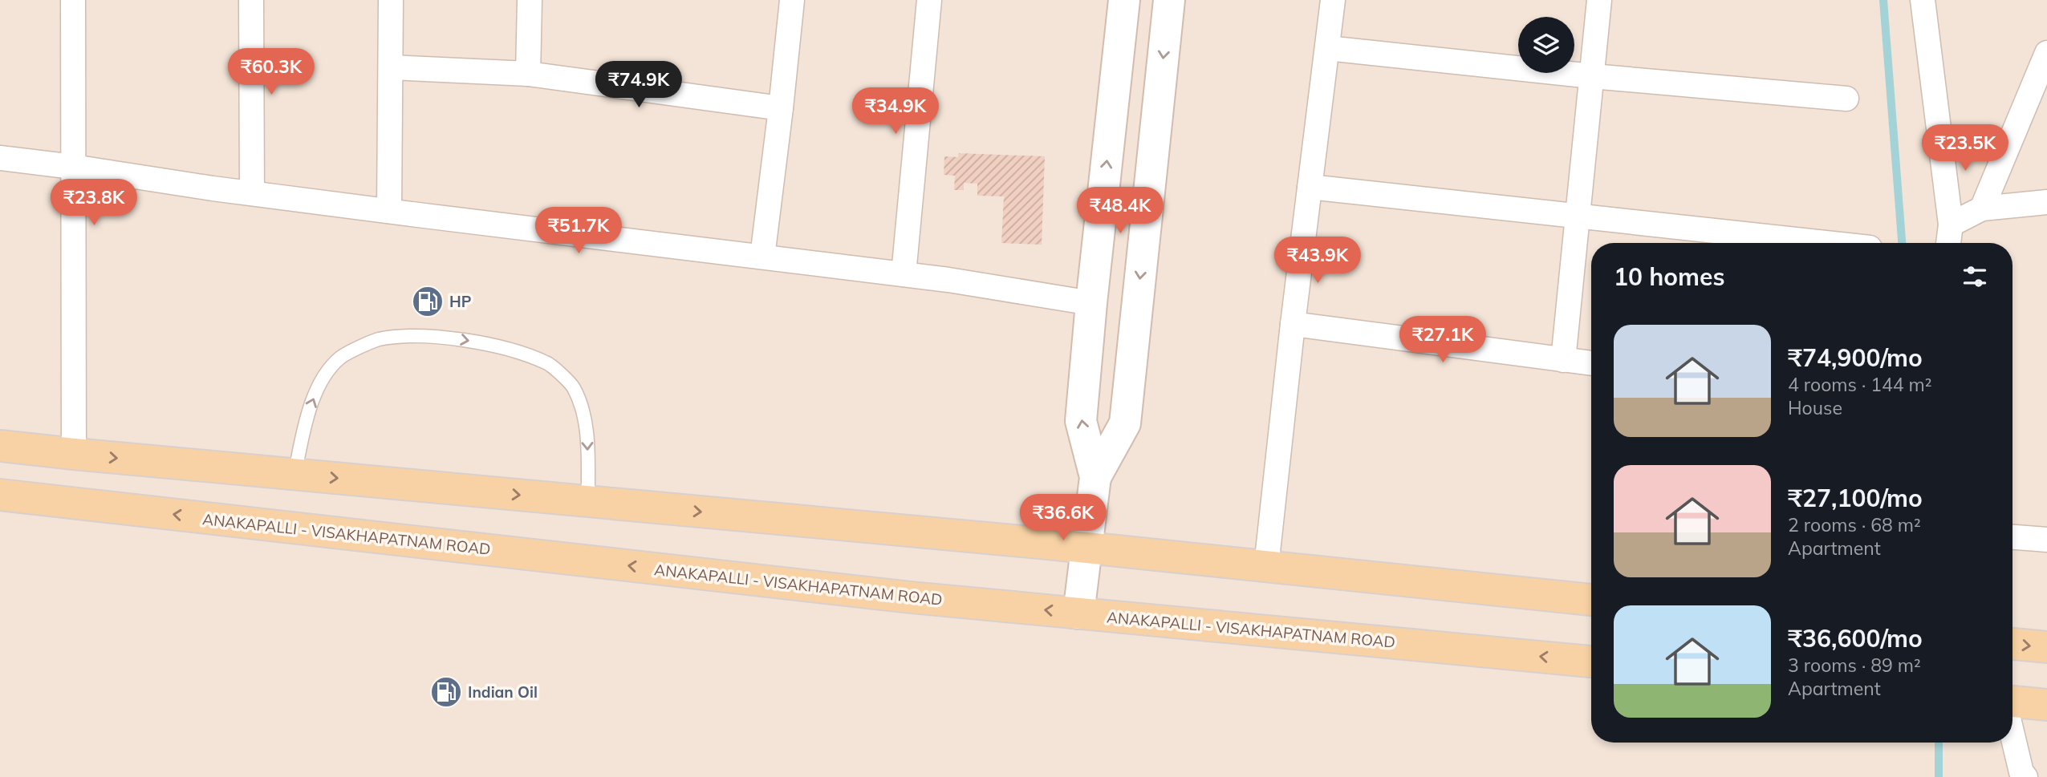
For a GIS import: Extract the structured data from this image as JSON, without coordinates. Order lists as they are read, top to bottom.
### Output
{
  "streets": {
    "main road": ["ANAKAPALLI - VISAKHAPATNAM ROAD"]
  },
  "places": {
    "fuel station": ["HP", "Indian Oil"]
  },
  "page": {
    "price": [
      "₹60.3K",
      "₹74.9K",
      "₹34.9K",
      "₹23.5K",
      "₹23.8K",
      "₹48.4K",
      "₹51.7K",
      "₹43.9K",
      "₹27.1K",
      "₹36.6K"
    ],
    "heading": "10 homes",
    "list": [
      {
        "name": "₹74,900/mo",
        "note": "4 rooms · 144 m² · House"
      },
      {
        "name": "₹27,100/mo",
        "note": "2 rooms · 68 m² · Apartment"
      },
      {
        "name": "₹36,600/mo",
        "note": "3 rooms · 89 m² · Apartment"
      }
    ]
  }
}
